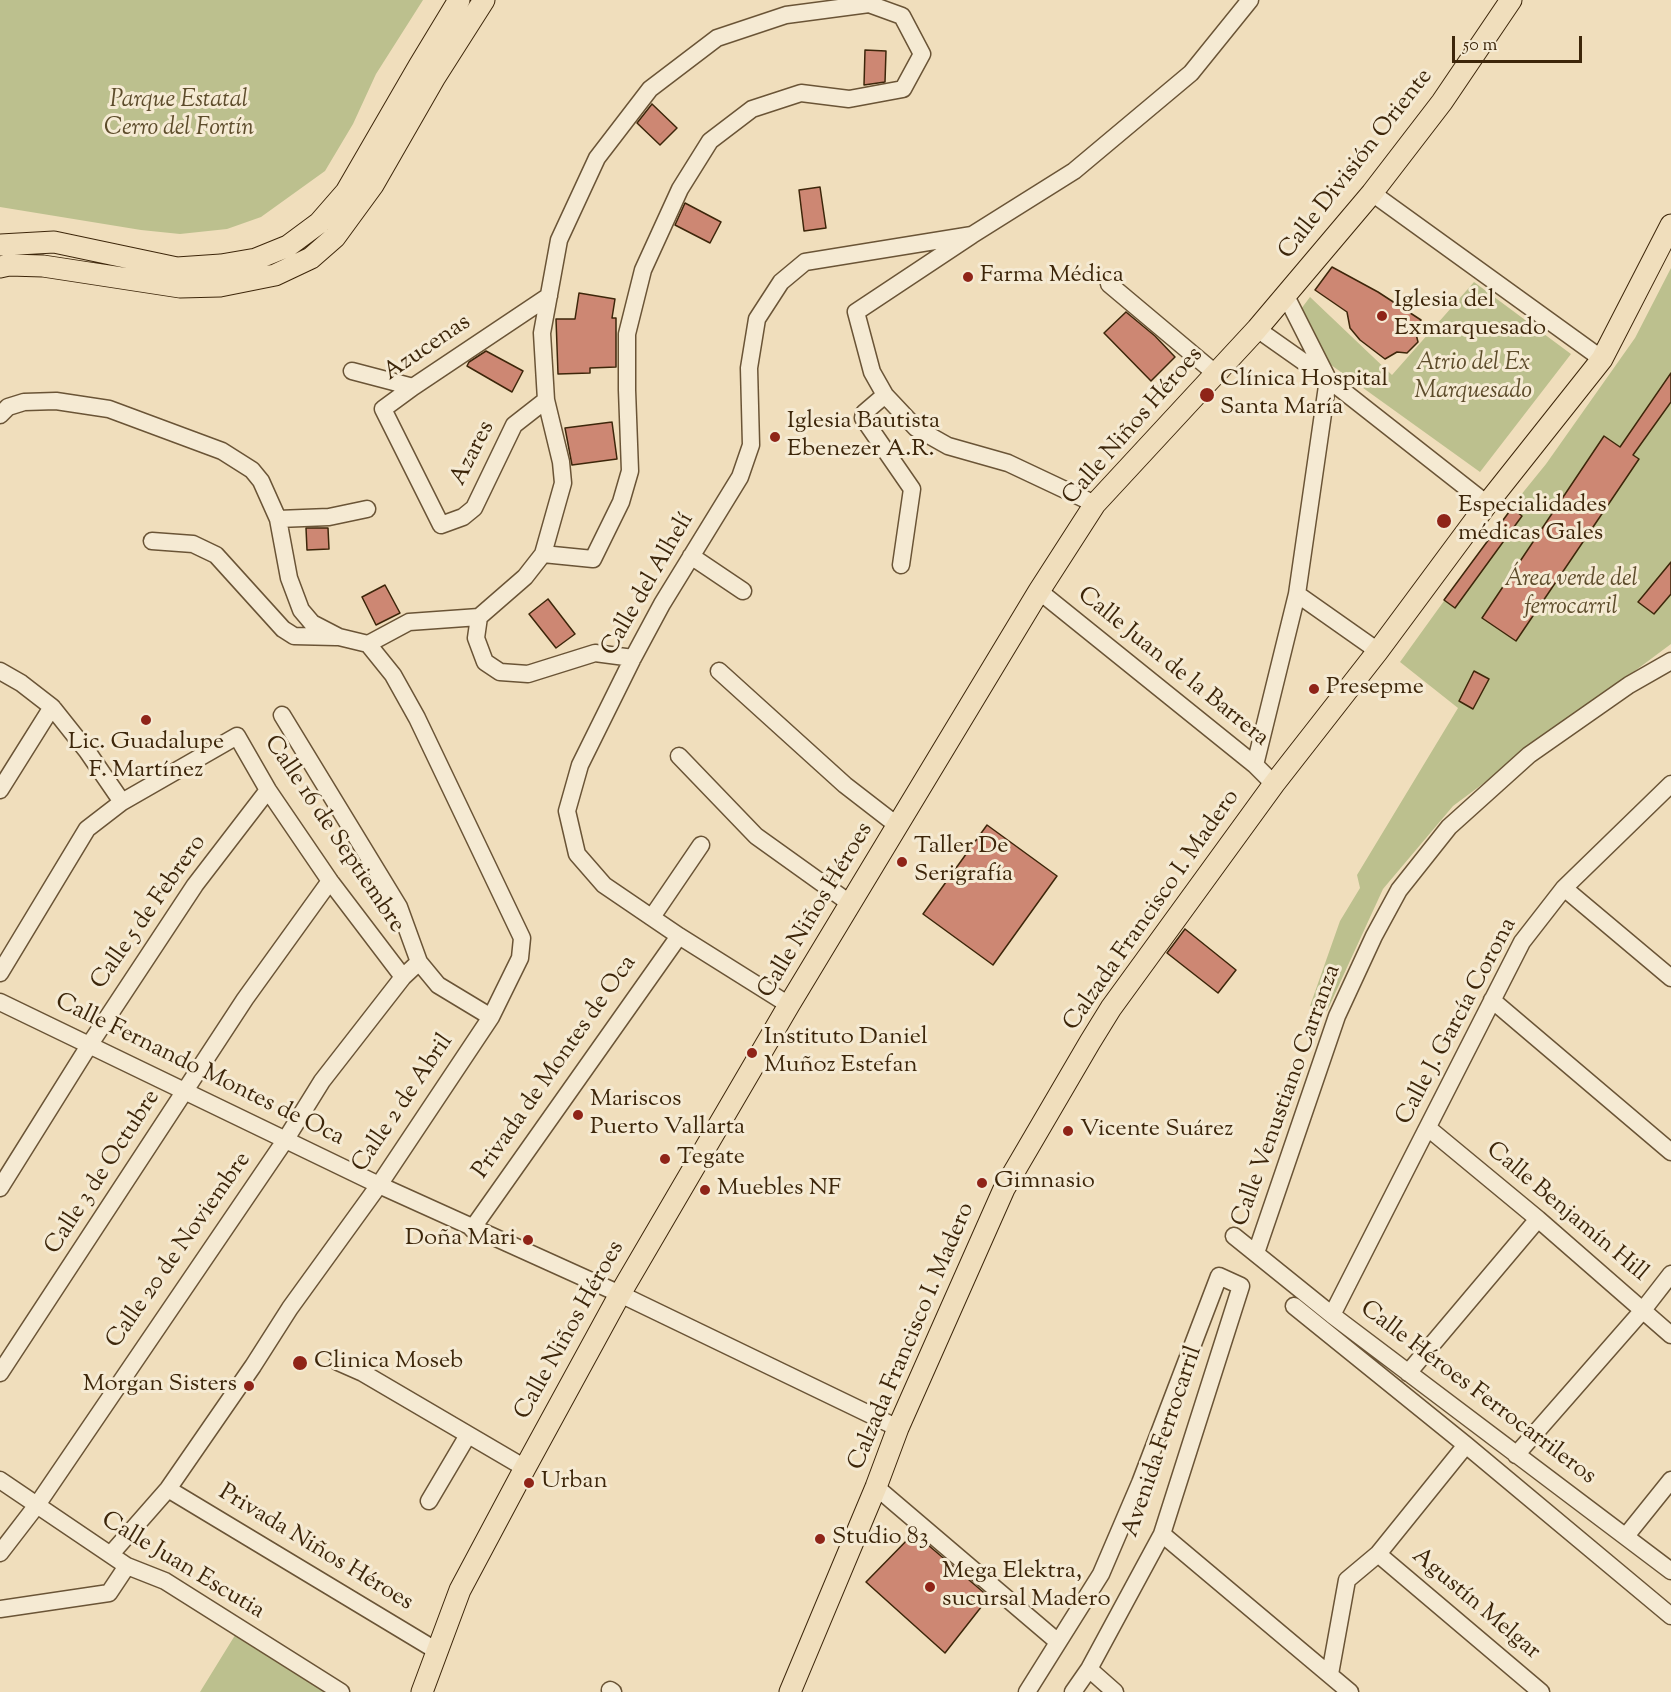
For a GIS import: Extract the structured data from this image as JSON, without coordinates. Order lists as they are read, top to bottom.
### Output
{
  "streets": {
    "main road": ["Calle División Oriente", "Calle Niños Héroes", "Calzada Francisco I. Madero"],
    "street": [
      "Azucenas",
      "Azares",
      "Calle del Alhelí",
      "Calle Juan de la Barrera",
      "Calle 16 de Septiembre",
      "Calle 5 de Febrero",
      "Calle J. García Corona",
      "Privada de Montes de Oca",
      "Calle Fernando Montes de Oca",
      "Calle Venustiano Carranza",
      "Calle 2 de Abril",
      "Calle 3 de Octubre",
      "Calle Benjamín Hill",
      "Calle 20 de Noviembre",
      "Calle Héroes Ferrocarrileros",
      "Avenida Ferrocarril",
      "Privada Niños Héroes",
      "Calle Juan Escutia",
      "Agustín Melgar"
    ]
  },
  "crossings": [
    ["Calle División Oriente", "Calle Niños Héroes"],
    ["Azucenas", "Azares"],
    ["Calle Niños Héroes", "Calle del Alhelí"],
    ["Calle Niños Héroes", "Calle Juan de la Barrera"],
    ["Calle Niños Héroes", "Calle Fernando Montes de Oca"],
    ["Calle Niños Héroes", "Privada Niños Héroes"],
    ["Calle del Alhelí", "Privada de Montes de Oca"],
    ["Calle Juan de la Barrera", "Calzada Francisco I. Madero"],
    ["Calle 16 de Septiembre", "Calle 5 de Febrero"],
    ["Calle 16 de Septiembre", "Calle 3 de Octubre"],
    ["Calle 16 de Septiembre", "Calle 20 de Noviembre"],
    ["Calzada Francisco I. Madero", "Calle Fernando Montes de Oca"],
    ["Calle 5 de Febrero", "Calle Fernando Montes de Oca"],
    ["Calle J. García Corona", "Calle Benjamín Hill"],
    ["Calle J. García Corona", "Calle Héroes Ferrocarrileros"],
    ["Privada de Montes de Oca", "Calle Fernando Montes de Oca"],
    ["Calle Fernando Montes de Oca", "Calle 2 de Abril"],
    ["Calle Fernando Montes de Oca", "Calle 3 de Octubre"],
    ["Calle Fernando Montes de Oca", "Calle 20 de Noviembre"],
    ["Calle Venustiano Carranza", "Calle Héroes Ferrocarrileros"],
    ["Calle 2 de Abril", "Privada Niños Héroes"],
    ["Calle 2 de Abril", "Calle Juan Escutia"],
    ["Calle 20 de Noviembre", "Calle Juan Escutia"]
  ],
  "parks": ["Parque Estatal Cerro del Fortín", "Atrio del Ex Marquesado", "Área verde del ferrocarril"],
  "places": [
    "Farma Médica",
    "Iglesia del Exmarquesado",
    "Clínica Hospital Santa María",
    "Iglesia Bautista Ebenezer A.R.",
    "Especialidades médicas Gales",
    "Presepme",
    "Lic. Guadalupe F. Martínez",
    "Taller De Serigrafía",
    "Instituto Daniel Muñoz Estefan",
    "Mariscos Puerto Vallarta",
    "Vicente Suárez",
    "Tegate",
    "Gimnasio",
    "Muebles NF",
    "Doña Mari",
    "Clinica Moseb",
    "Morgan Sisters",
    "Urban",
    "Studio 83",
    "Mega Elektra, sucursal Madero"
  ],
  "scale_bar": "50 m"
}
